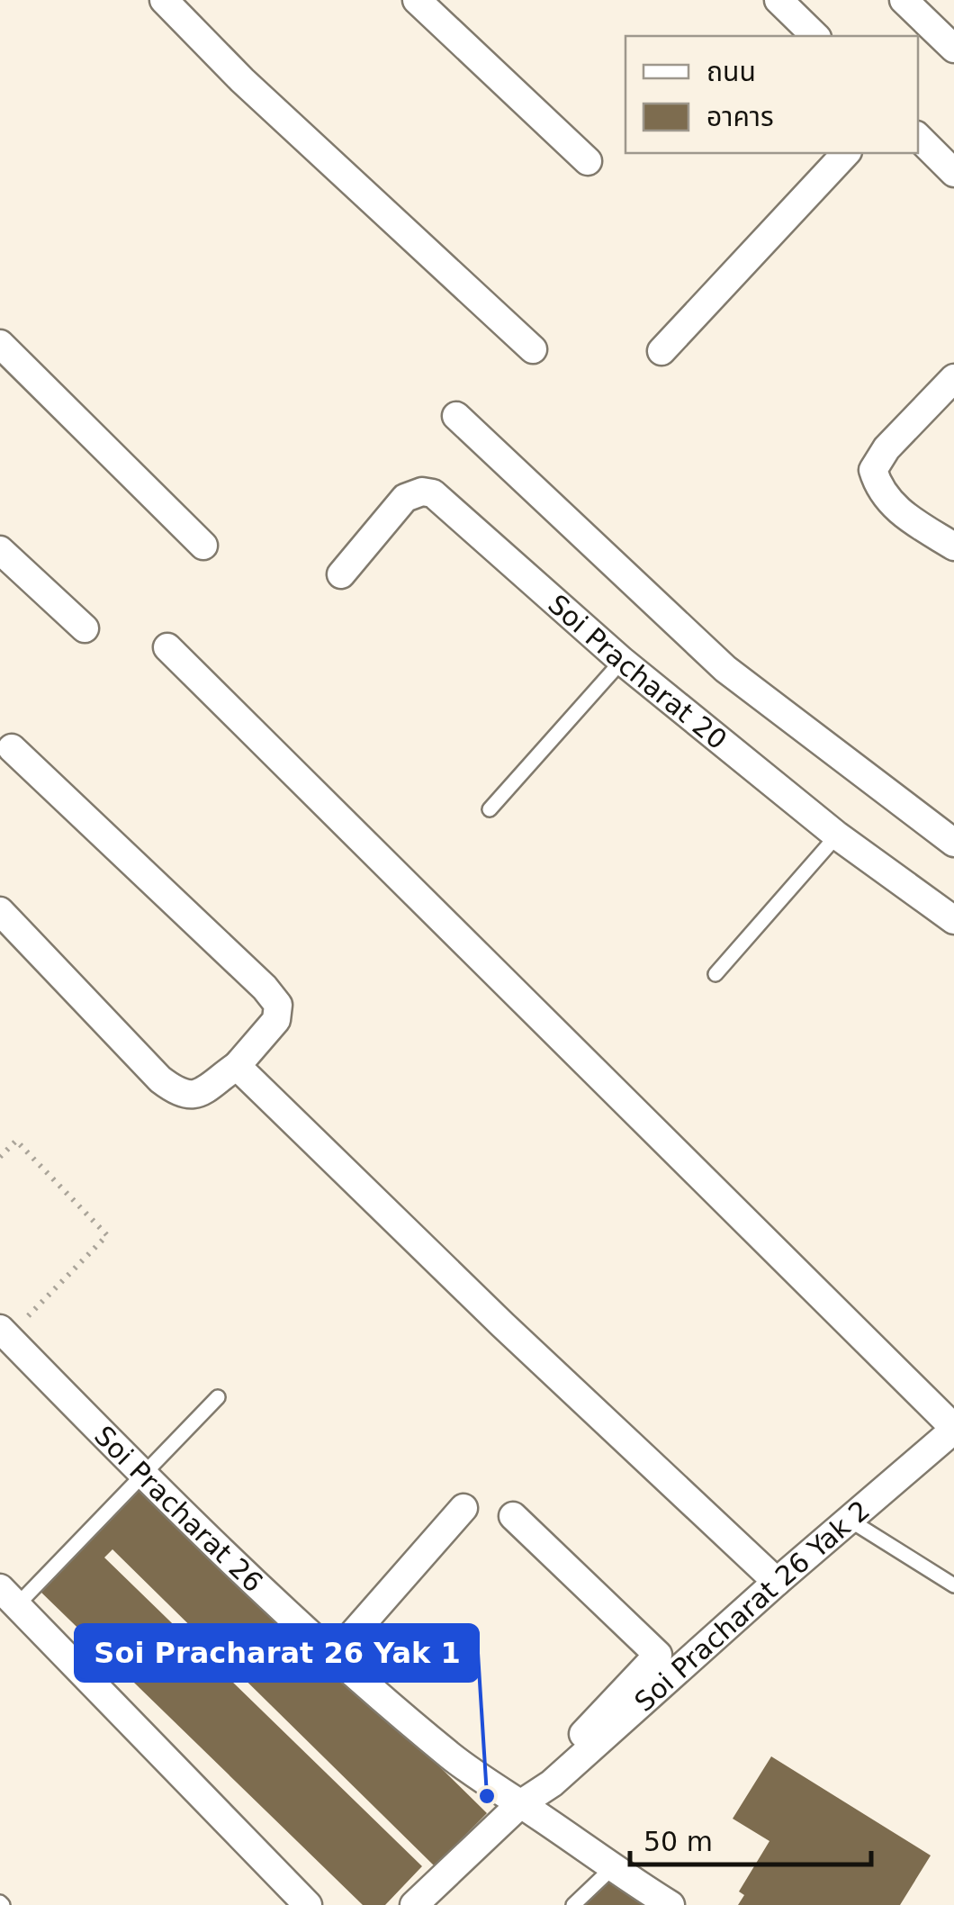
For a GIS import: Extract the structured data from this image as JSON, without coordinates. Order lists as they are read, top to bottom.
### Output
{
  "streets": {
    "street": ["Soi Pracharat 20", "Soi Pracharat 26", "Soi Pracharat 26 Yak 2"]
  },
  "crossings": [
    ["Soi Pracharat 26", "Soi Pracharat 26 Yak 2"]
  ],
  "places": ["Soi Pracharat 26 Yak 1"],
  "legend": ["ถนน", "อาคาร"],
  "scale_bar": "50 m"
}
